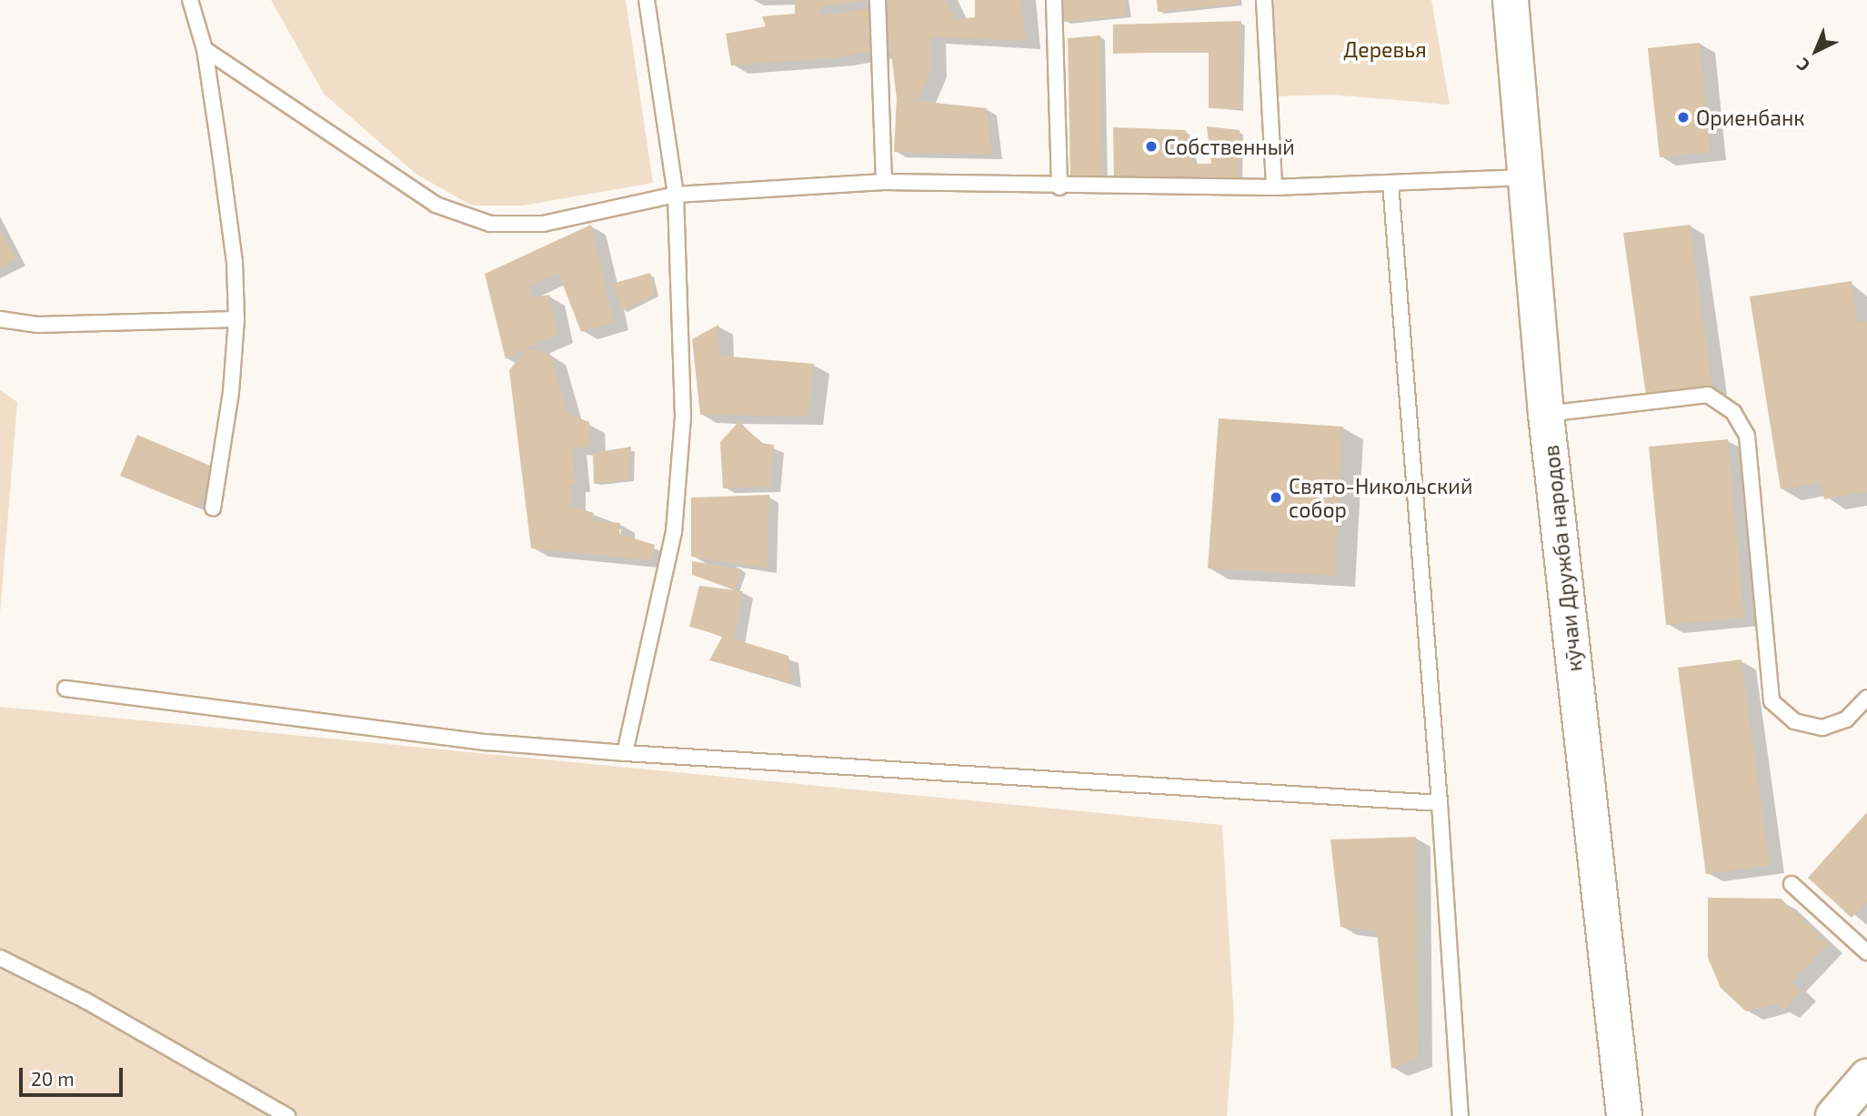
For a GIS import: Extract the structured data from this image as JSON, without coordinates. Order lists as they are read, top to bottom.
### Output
{
  "streets": {
    "main road": ["кӯчаи Дружба народов"]
  },
  "parks": ["Деревья"],
  "places": ["Ориенбанк", "Собственный", "Свято-Никольский собор"],
  "scale_bar": "20 m",
  "north": "bottom left"
}
